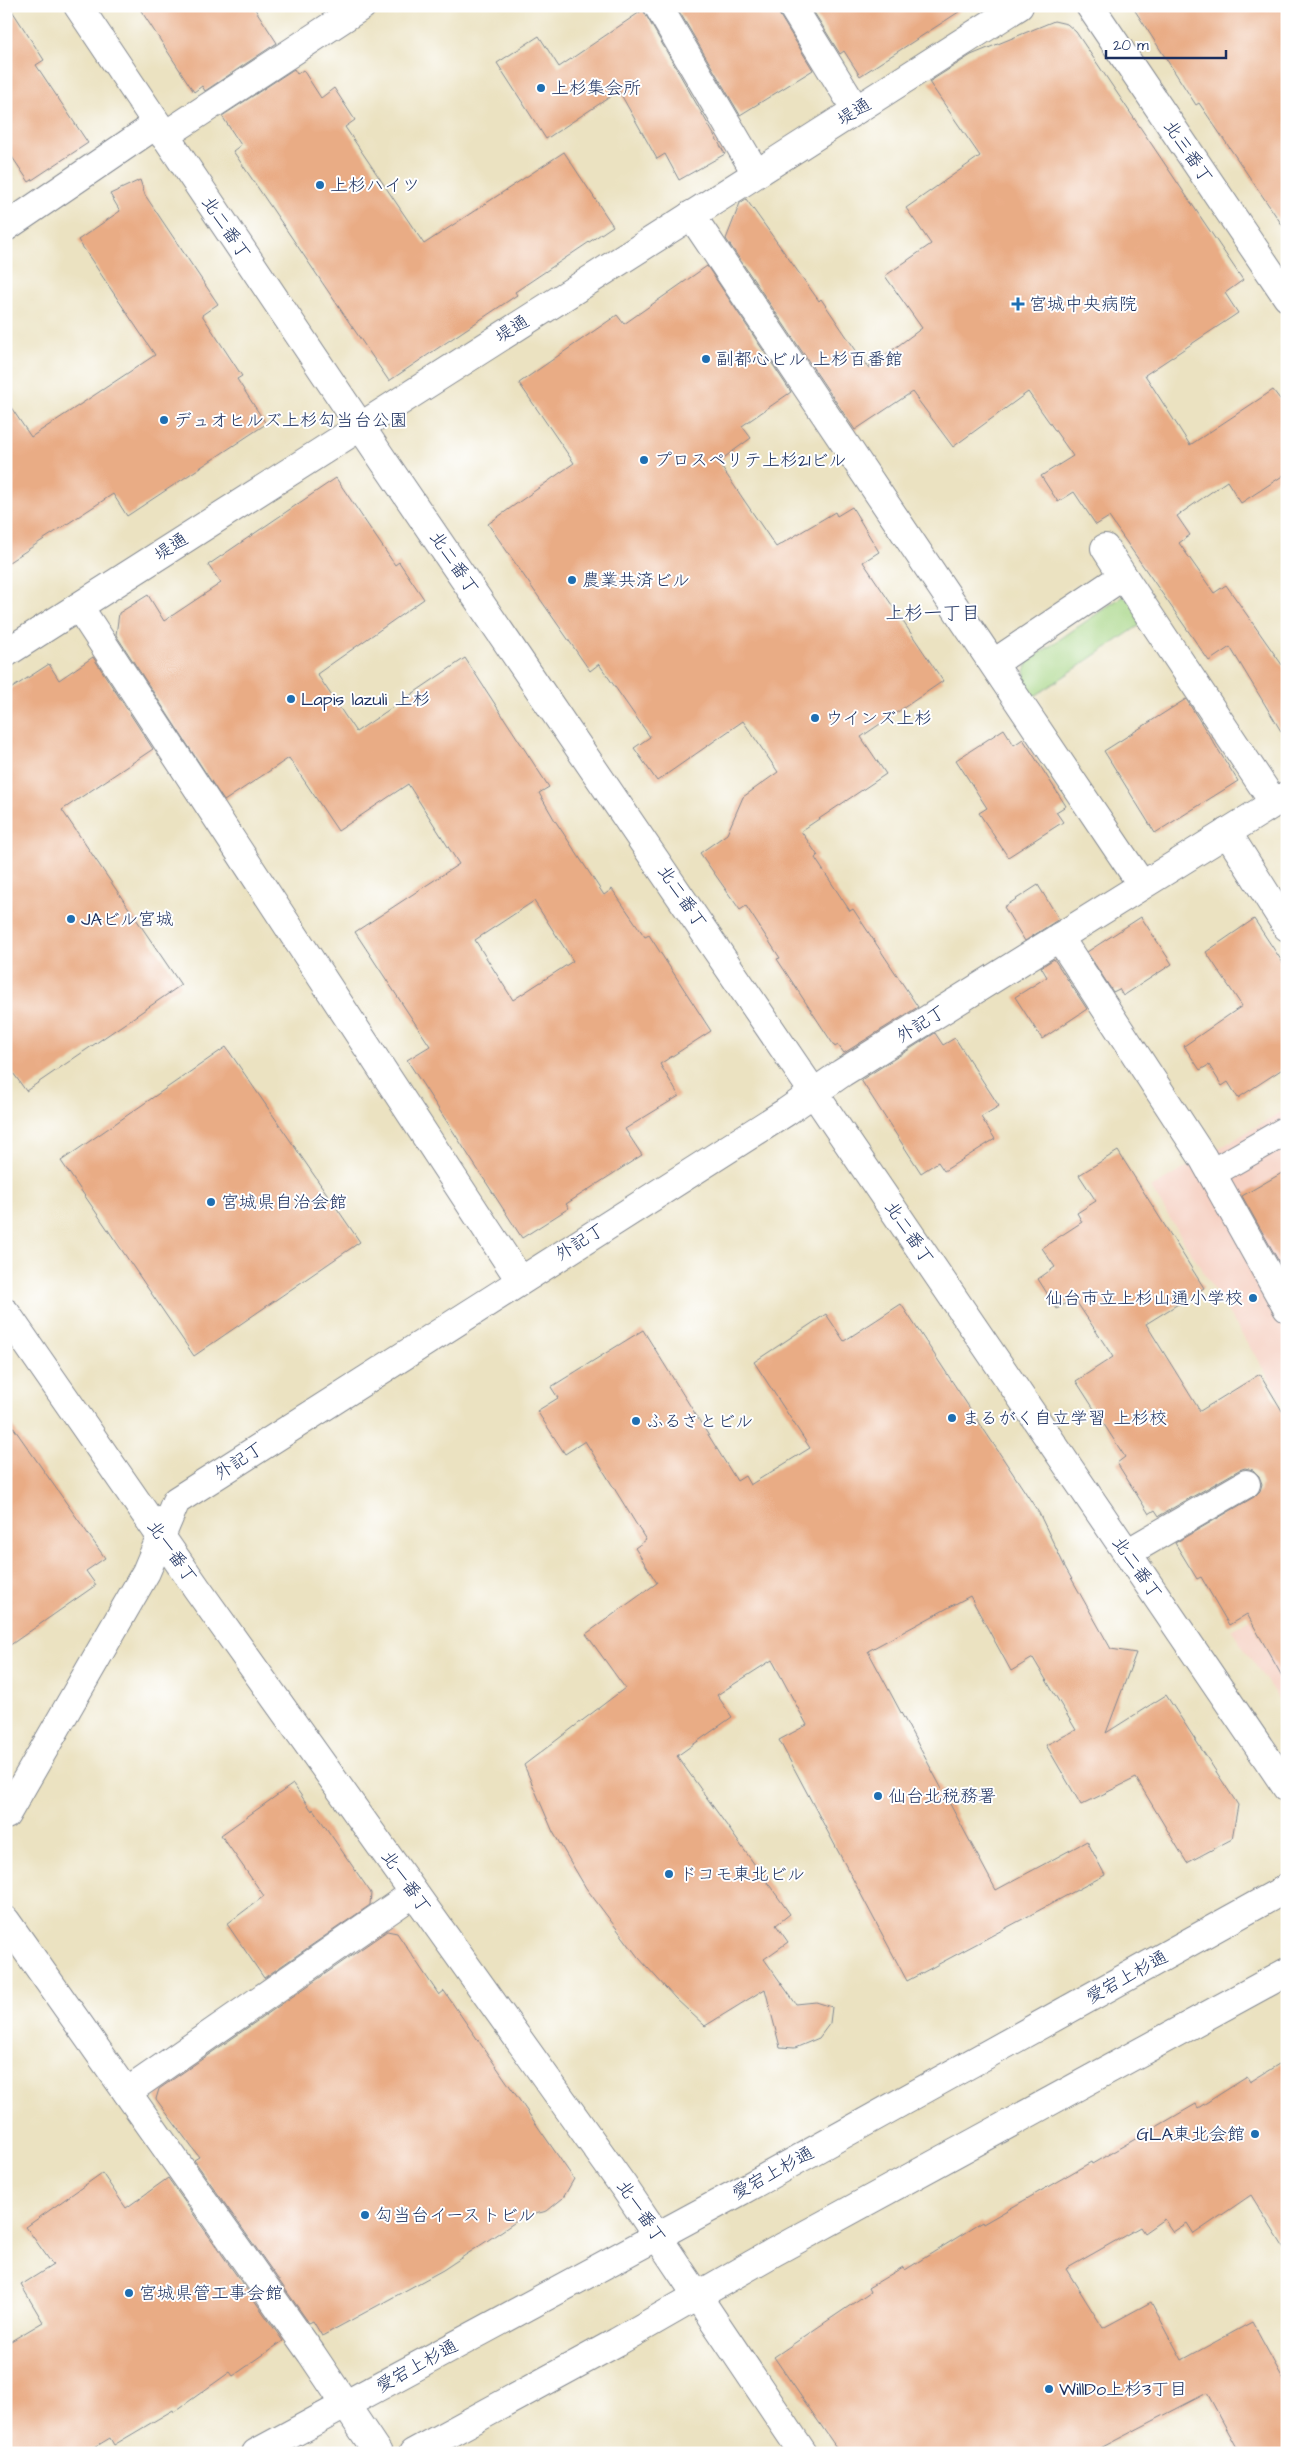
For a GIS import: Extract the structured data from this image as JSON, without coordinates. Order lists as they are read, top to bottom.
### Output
{
  "streets": {
    "street": [
      "堤通",
      "北三番丁",
      "北二番丁",
      "外記丁",
      "北一番丁",
      "愛宕上杉通"
    ]
  },
  "crossings": [
    ["堤通", "北二番丁"],
    ["北二番丁", "外記丁"],
    ["外記丁", "北一番丁"],
    ["北一番丁", "愛宕上杉通"]
  ],
  "districts": ["上杉一丁目"],
  "places": {
    "other": [
      "上杉集会所",
      "上杉ハイツ",
      "副都心ビル 上杉百番館",
      "デュオヒルズ上杉勾当台公園",
      "プロスペリテ上杉21ビル",
      "農業共済ビル",
      "Lapis lazuli 上杉",
      "ウインズ上杉",
      "JAビル宮城",
      "宮城県自治会館",
      "仙台市立上杉山通小学校",
      "まるがく自立学習 上杉校",
      "ふるさとビル",
      "仙台北税務署",
      "ドコモ東北ビル",
      "GLA東北会館",
      "勾当台イーストビル",
      "宮城県管工事会館",
      "WillDo上杉3丁目"
    ],
    "health": ["宮城中央病院"]
  },
  "scale_bar": "20 m"
}
